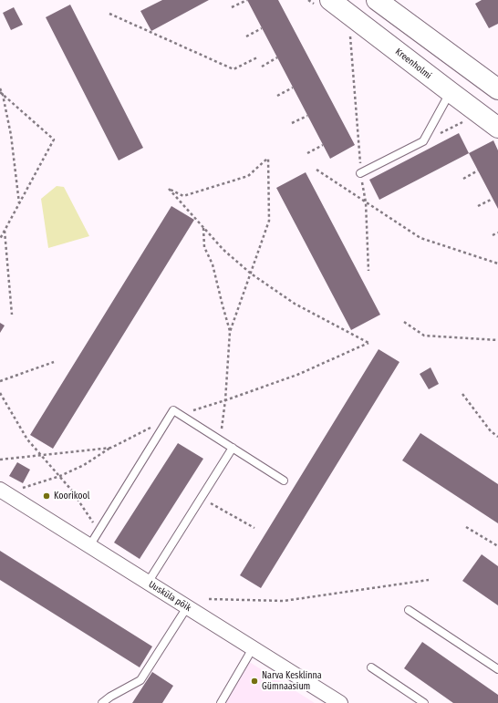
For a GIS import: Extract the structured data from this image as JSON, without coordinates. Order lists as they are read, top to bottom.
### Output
{
  "streets": {
    "main road": ["Kreenholmi"],
    "street": ["Uusküla põik"]
  },
  "places": ["Koorikool", "Narva Kesklinna Gümnaasium"]
}
